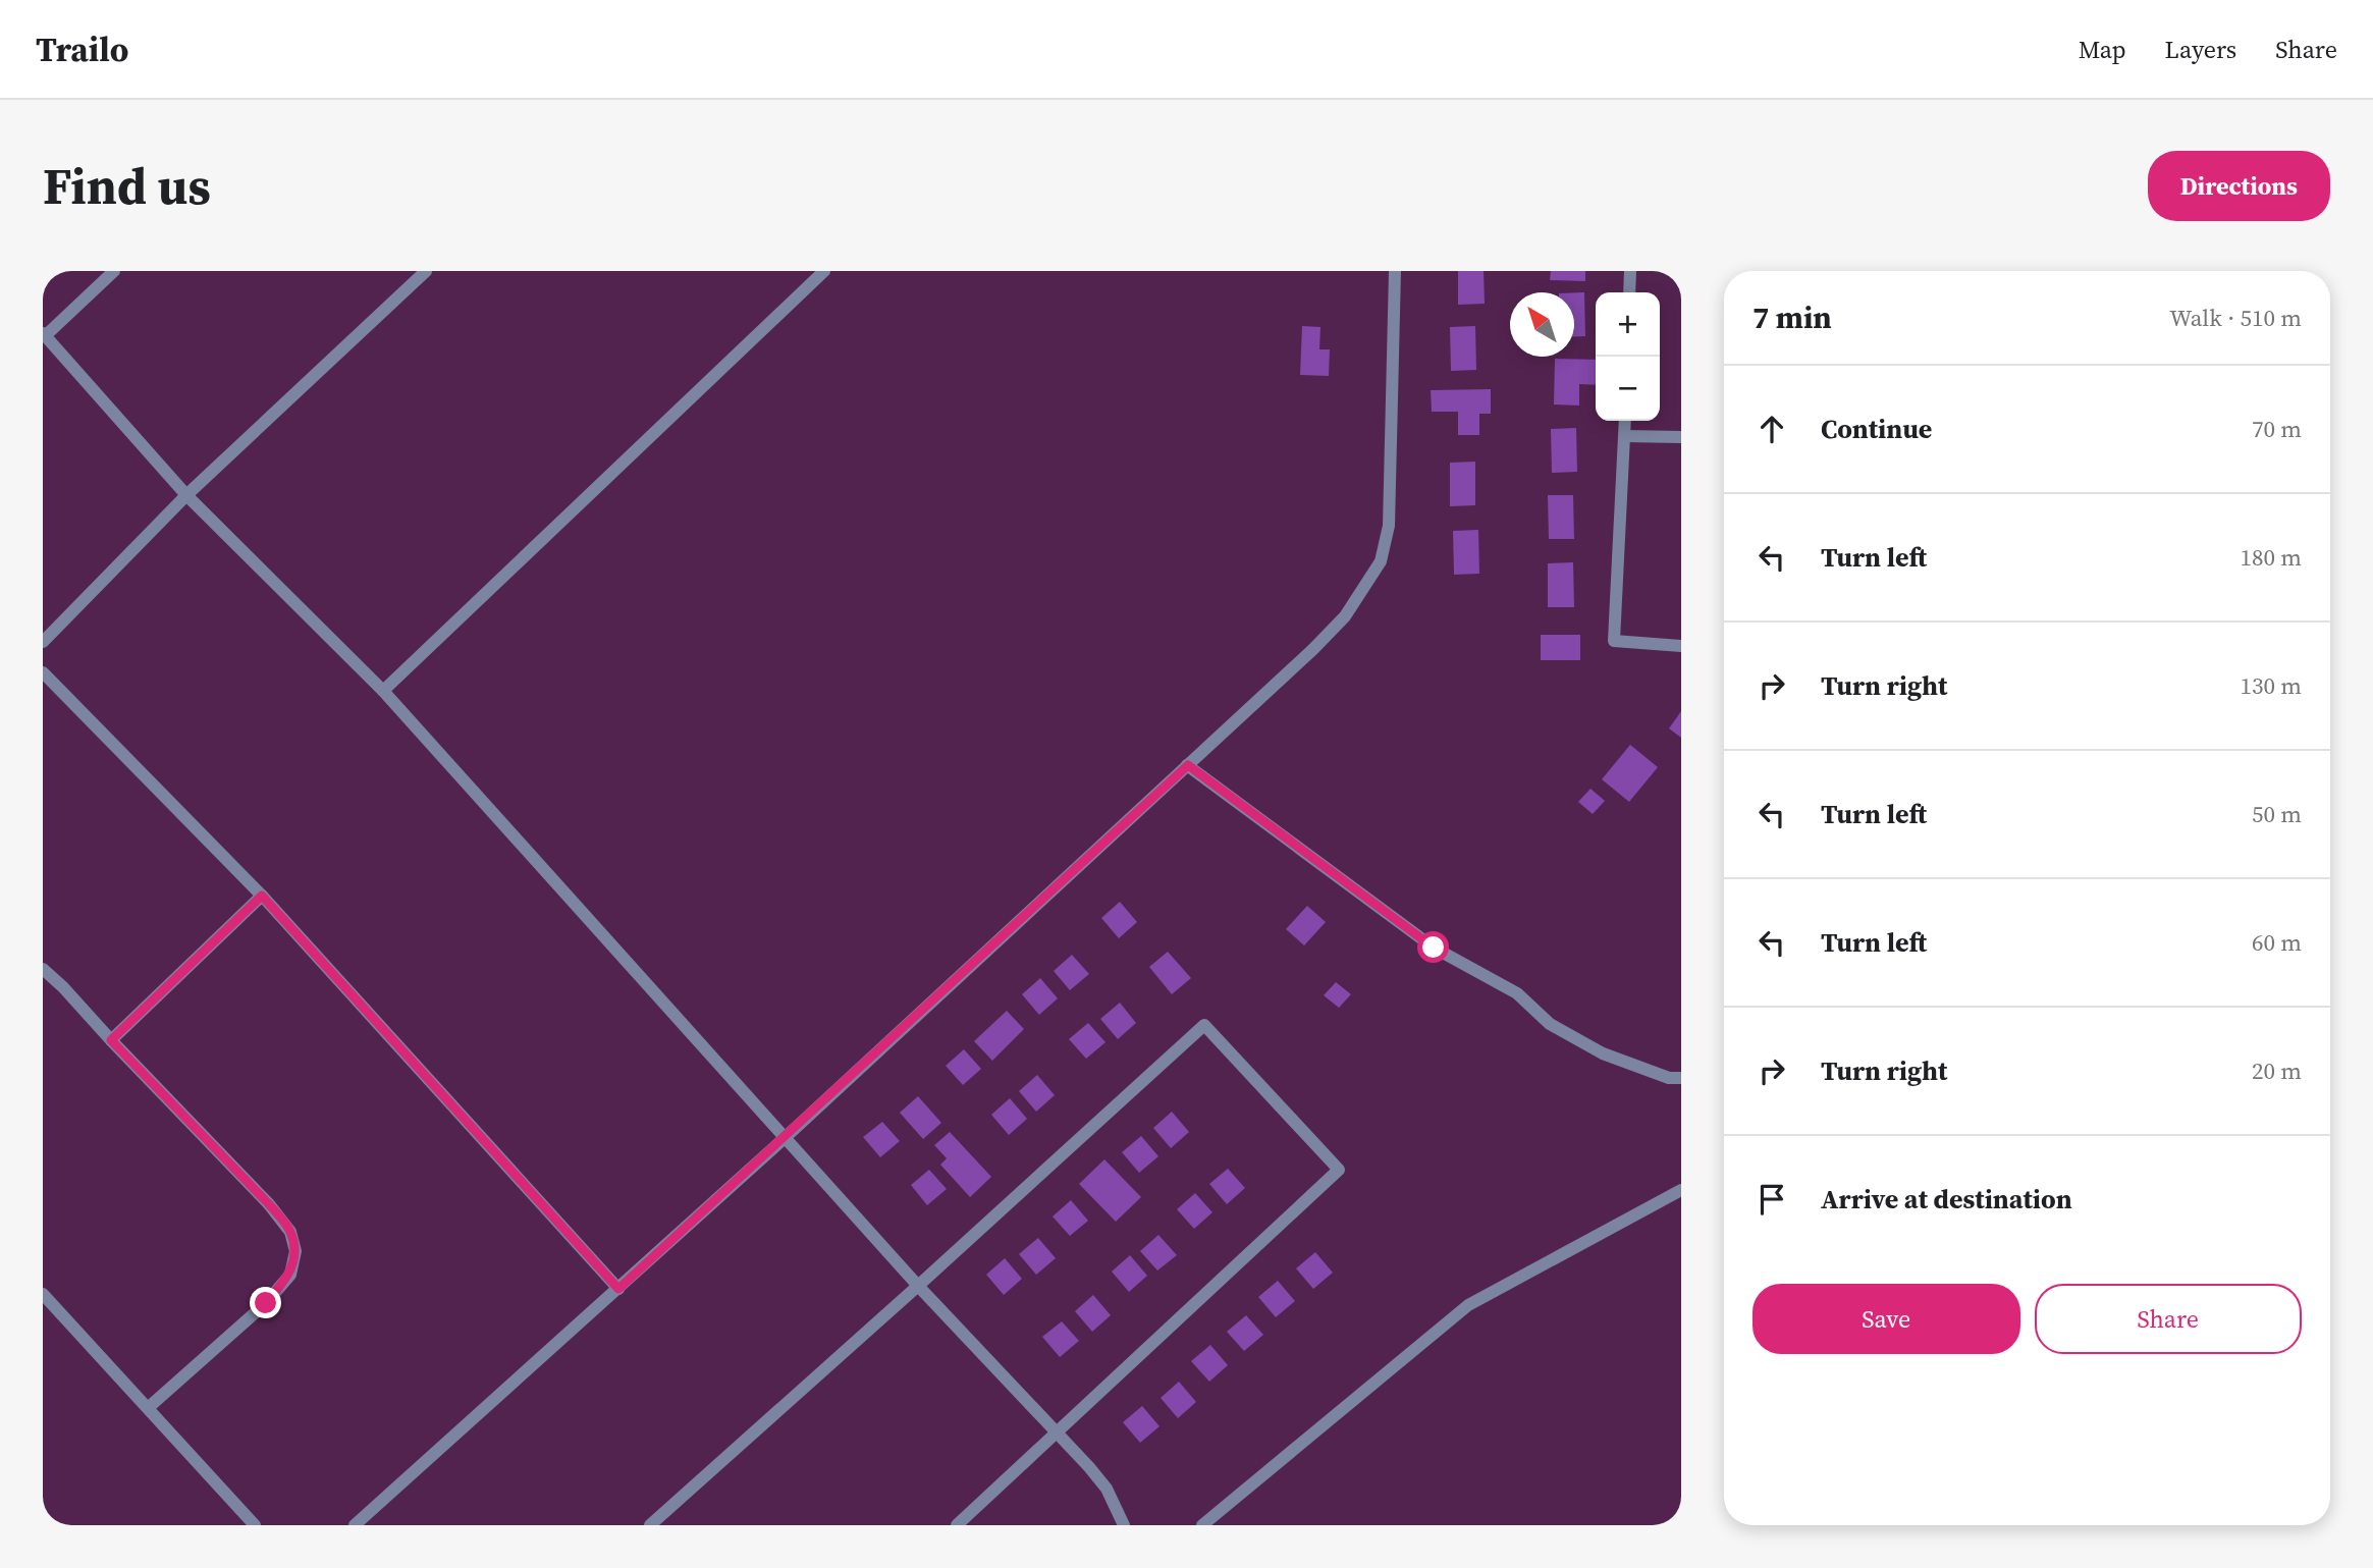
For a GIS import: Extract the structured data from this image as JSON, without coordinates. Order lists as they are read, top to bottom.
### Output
{
  "north": "top left",
  "page": {
    "header": "Trailo",
    "nav": ["Map", "Layers", "Share"],
    "buttons": [
      "Directions",
      ["Save", "Share"]
    ],
    "title": "Find us",
    "heading": ["7 min", "Walk · 510 m"],
    "map_buttons": ["+", "−"],
    "list": [
      ["Continue", "70 m"],
      ["Turn left", "180 m"],
      ["Turn right", "130 m"],
      ["Turn left", "50 m"],
      ["Turn left", "60 m"],
      ["Turn right", "20 m"],
      "Arrive at destination"
    ]
  }
}
